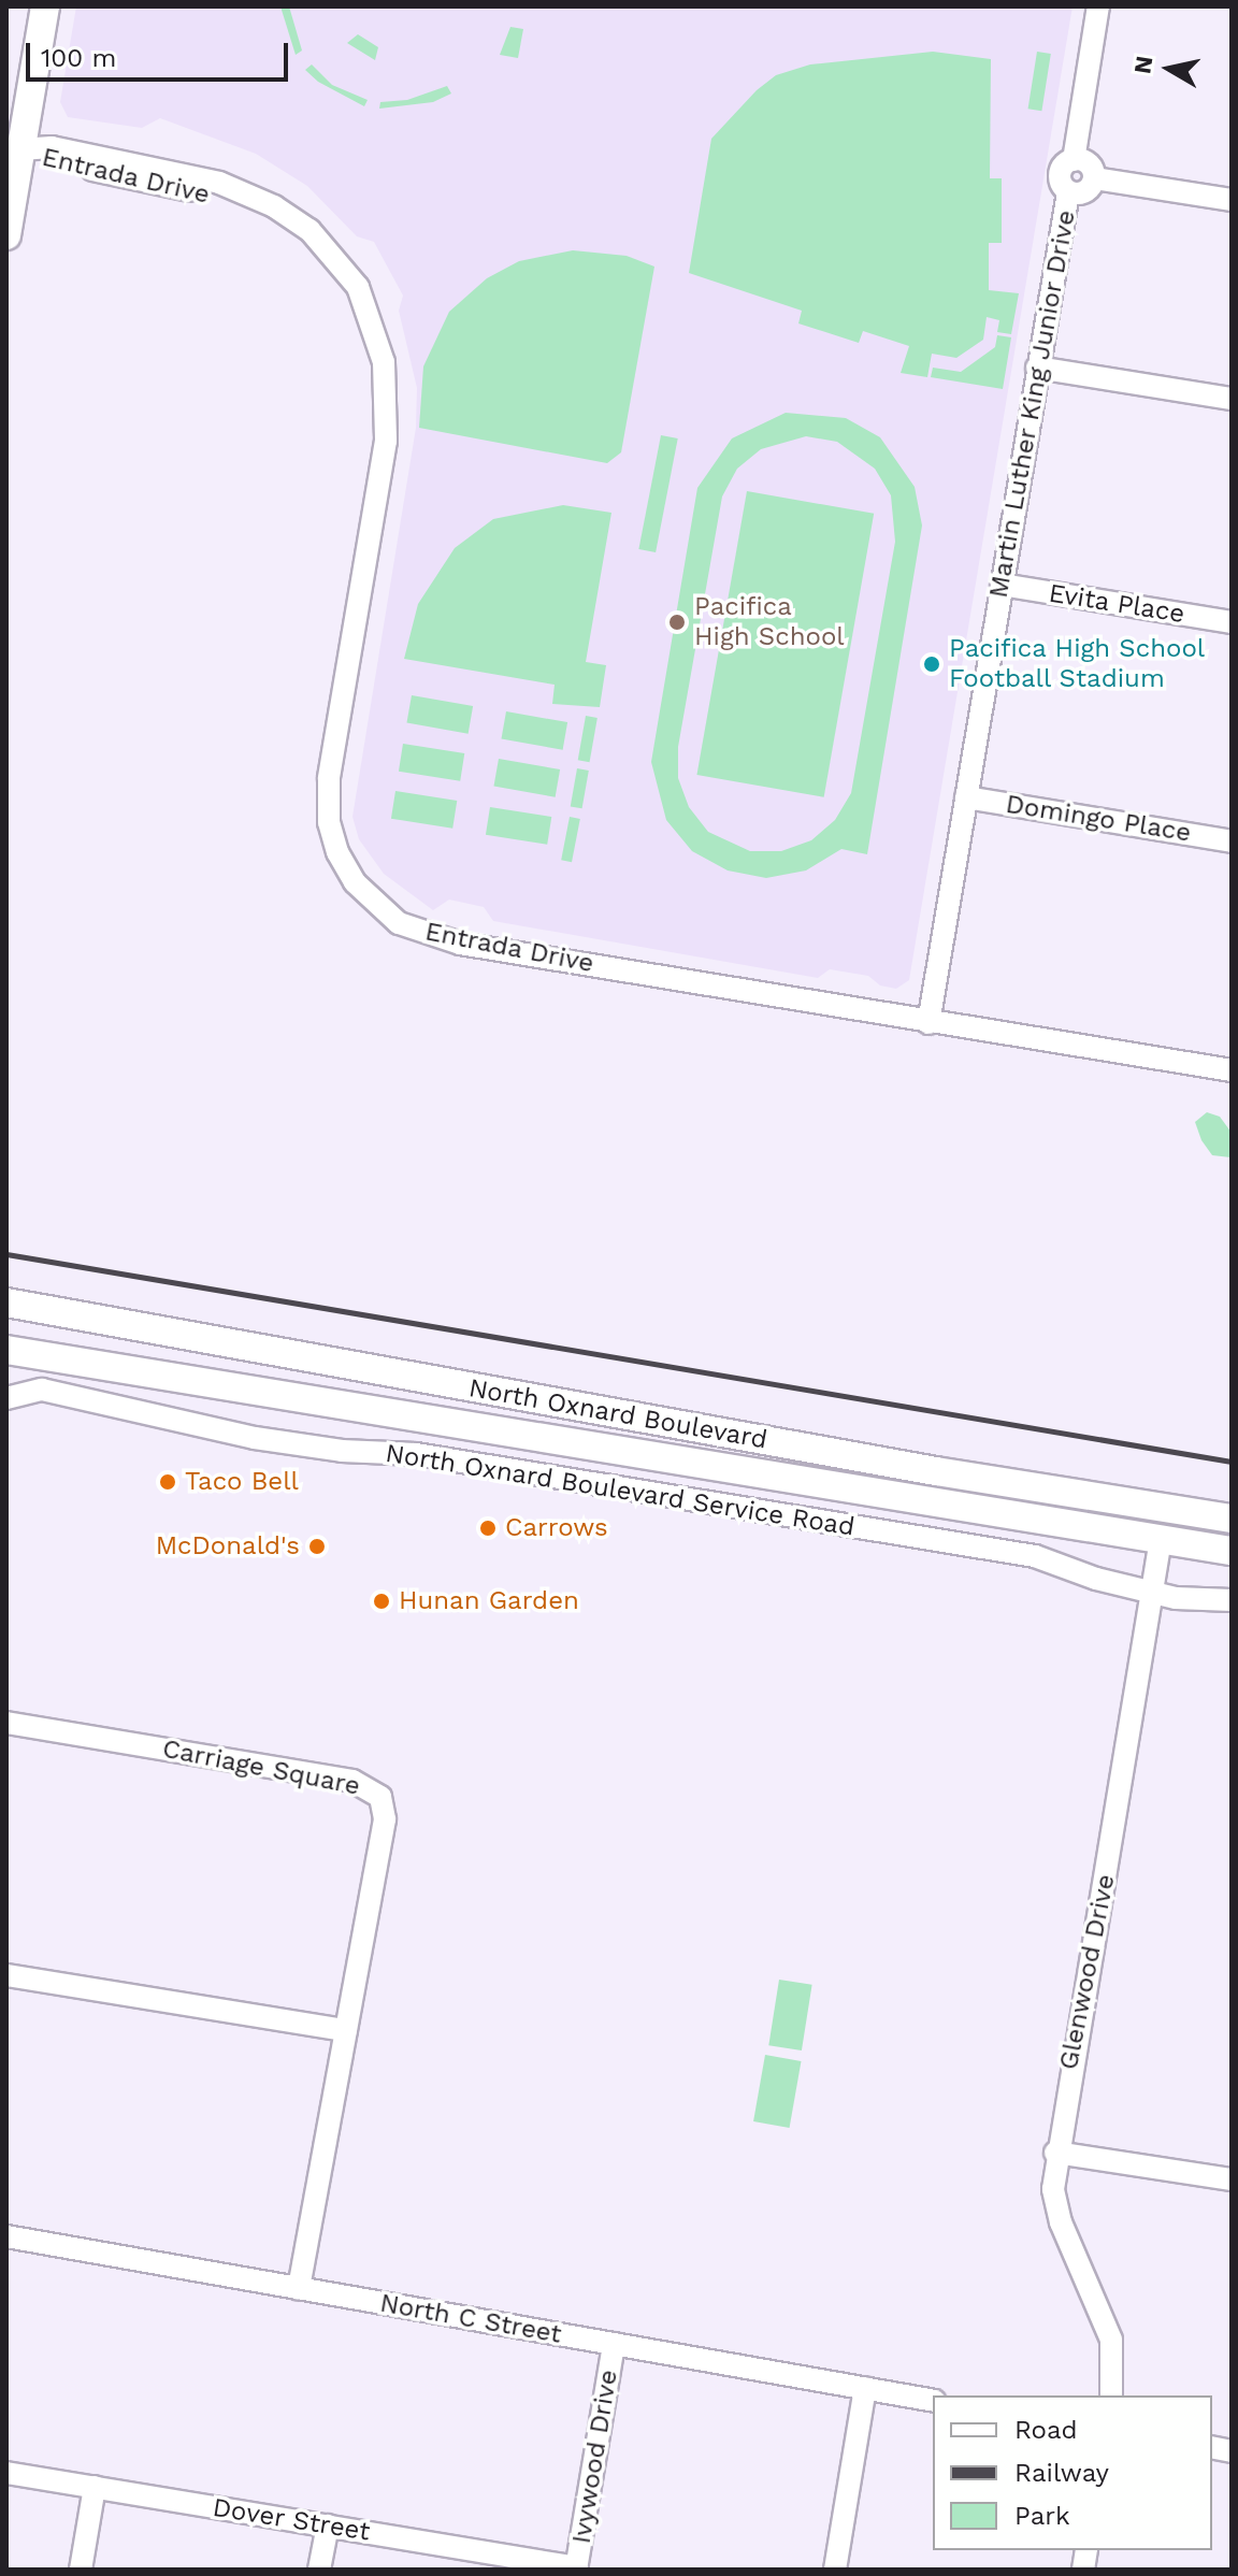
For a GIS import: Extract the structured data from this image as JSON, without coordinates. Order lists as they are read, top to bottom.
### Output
{
  "streets": {
    "main road": ["North Oxnard Boulevard"],
    "street": [
      "Entrada Drive",
      "Martin Luther King Junior Drive",
      "Evita Place",
      "Domingo Place",
      "North Oxnard Boulevard Service Road",
      "Carriage Square",
      "Glenwood Drive",
      "North C Street",
      "Ivywood Drive",
      "Dover Street"
    ]
  },
  "crossings": [
    ["Entrada Drive", "Martin Luther King Junior Drive"],
    ["Martin Luther King Junior Drive", "Evita Place"],
    ["Martin Luther King Junior Drive", "Domingo Place"],
    ["North Oxnard Boulevard", "Glenwood Drive"],
    ["North Oxnard Boulevard Service Road", "Glenwood Drive"],
    ["Carriage Square", "North C Street"],
    ["North C Street", "Ivywood Drive"],
    ["Ivywood Drive", "Dover Street"]
  ],
  "places": [
    "Pacifica High School",
    "Pacifica High School Football Stadium",
    "Taco Bell",
    "Carrows",
    "McDonald's",
    "Hunan Garden"
  ],
  "legend": ["Road", "Railway", "Park"],
  "scale_bar": "100 m",
  "north": "left"
}
